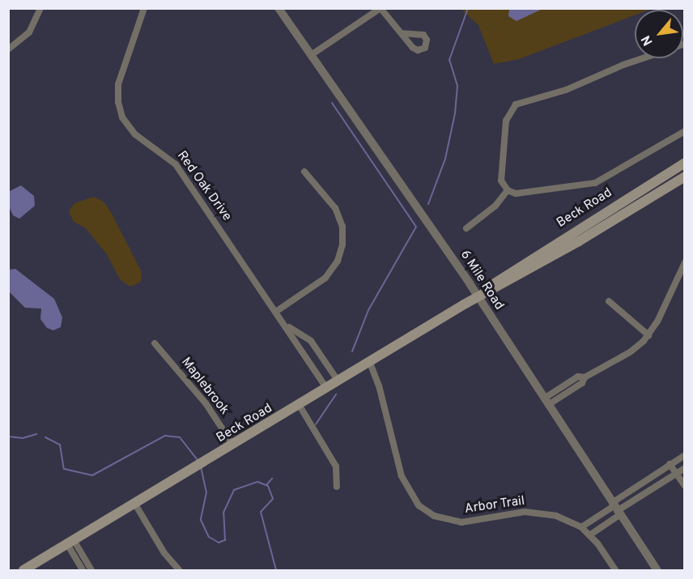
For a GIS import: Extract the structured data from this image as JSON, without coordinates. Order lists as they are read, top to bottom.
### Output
{
  "streets": {
    "main road": ["Beck Road"],
    "street": [
      "Red Oak Drive",
      "6 Mile Road",
      "Maplebrook",
      "Arbor Trail"
    ]
  },
  "crossings": [
    ["Red Oak Drive", "Beck Road"],
    ["Beck Road", "6 Mile Road"],
    ["Beck Road", "Maplebrook"],
    ["Beck Road", "Arbor Trail"]
  ],
  "north": "bottom left"
}
